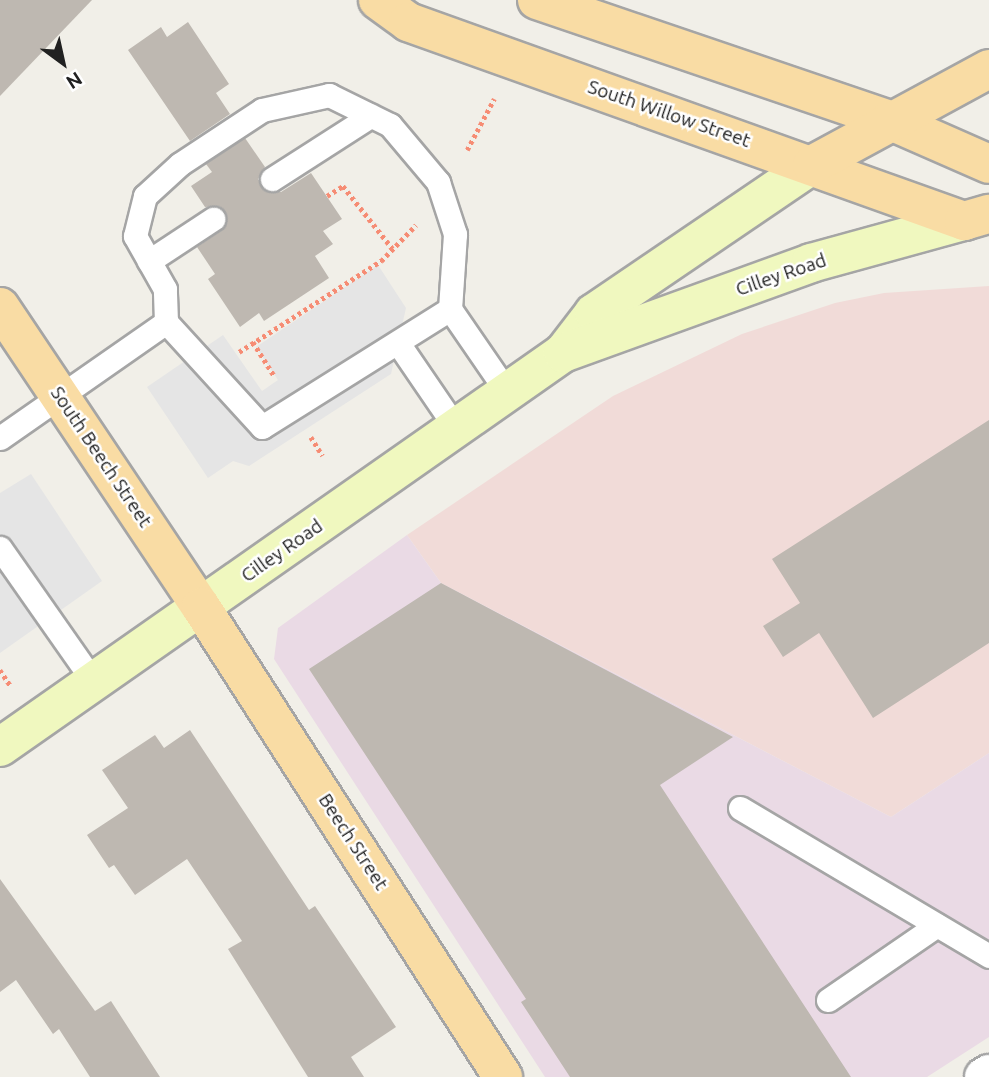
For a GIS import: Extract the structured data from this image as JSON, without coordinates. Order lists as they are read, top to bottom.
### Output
{
  "streets": {
    "main road": ["South Willow Street", "South Beech Street", "Beech Street"],
    "street": ["Cilley Road"]
  },
  "crossings": [
    ["South Willow Street", "Cilley Road"],
    ["Cilley Road", "South Beech Street"],
    ["Cilley Road", "Beech Street"],
    ["South Beech Street", "Beech Street"]
  ],
  "north": "bottom right"
}
